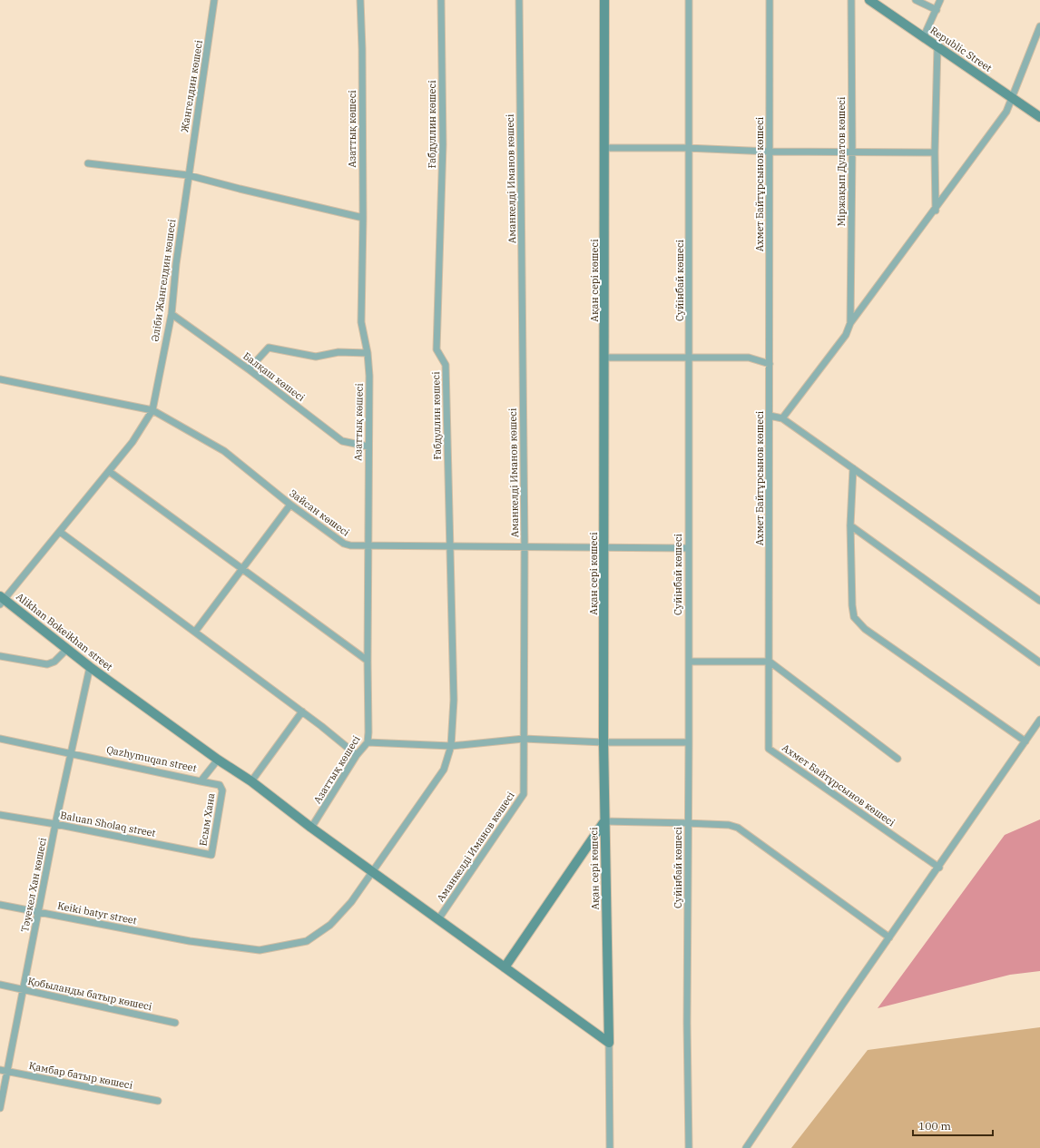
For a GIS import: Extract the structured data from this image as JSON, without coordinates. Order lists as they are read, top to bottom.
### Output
{
  "streets": {
    "street": [
      "Republic Street",
      "Жангелдин көшесі",
      "Ғабдуллин көшесі",
      "Азаттық көшесі",
      "Міржақып Дулатов көшесі",
      "Аманкелді Иманов көшесі",
      "Ахмет Байтұрсынов көшесі",
      "Әліби Жангелдин көшесі",
      "Ақан сері көшесі",
      "Суйінбай көшесі",
      "Балқаш көшесі",
      "Зайсан көшесі",
      "Alikhan Bokeikhan street",
      "Qazhymuqan street",
      "Есым Хана",
      "Baluan Sholaq street",
      "Тәуекел Хан көшесі",
      "Keiki batyr street",
      "Қобыланды батыр көшесі",
      "Қамбар батыр көшесі"
    ]
  },
  "crossings": [
    ["Жангелдин көшесі", "Әліби Жангелдин көшесі"],
    ["Ғабдуллин көшесі", "Зайсан көшесі"],
    ["Ғабдуллин көшесі", "Keiki batyr street"],
    ["Азаттық көшесі", "Балқаш көшесі"],
    ["Азаттық көшесі", "Зайсан көшесі"],
    ["Аманкелді Иманов көшесі", "Зайсан көшесі"],
    ["Әліби Жангелдин көшесі", "Балқаш көшесі"],
    ["Әліби Жангелдин көшесі", "Зайсан көшесі"],
    ["Әліби Жангелдин көшесі", "Alikhan Bokeikhan street"],
    ["Ақан сері көшесі", "Зайсан көшесі"],
    ["Суйінбай көшесі", "Зайсан көшесі"],
    ["Зайсан көшесі", "Alikhan Bokeikhan street"],
    ["Alikhan Bokeikhan street", "Qazhymuqan street"],
    ["Alikhan Bokeikhan street", "Тәуекел Хан көшесі"],
    ["Qazhymuqan street", "Есым Хана"],
    ["Qazhymuqan street", "Тәуекел Хан көшесі"],
    ["Есым Хана", "Baluan Sholaq street"],
    ["Baluan Sholaq street", "Тәуекел Хан көшесі"],
    ["Тәуекел Хан көшесі", "Keiki batyr street"],
    ["Тәуекел Хан көшесі", "Қобыланды батыр көшесі"],
    ["Тәуекел Хан көшесі", "Қамбар батыр көшесі"]
  ],
  "scale_bar": "100 m"
}
